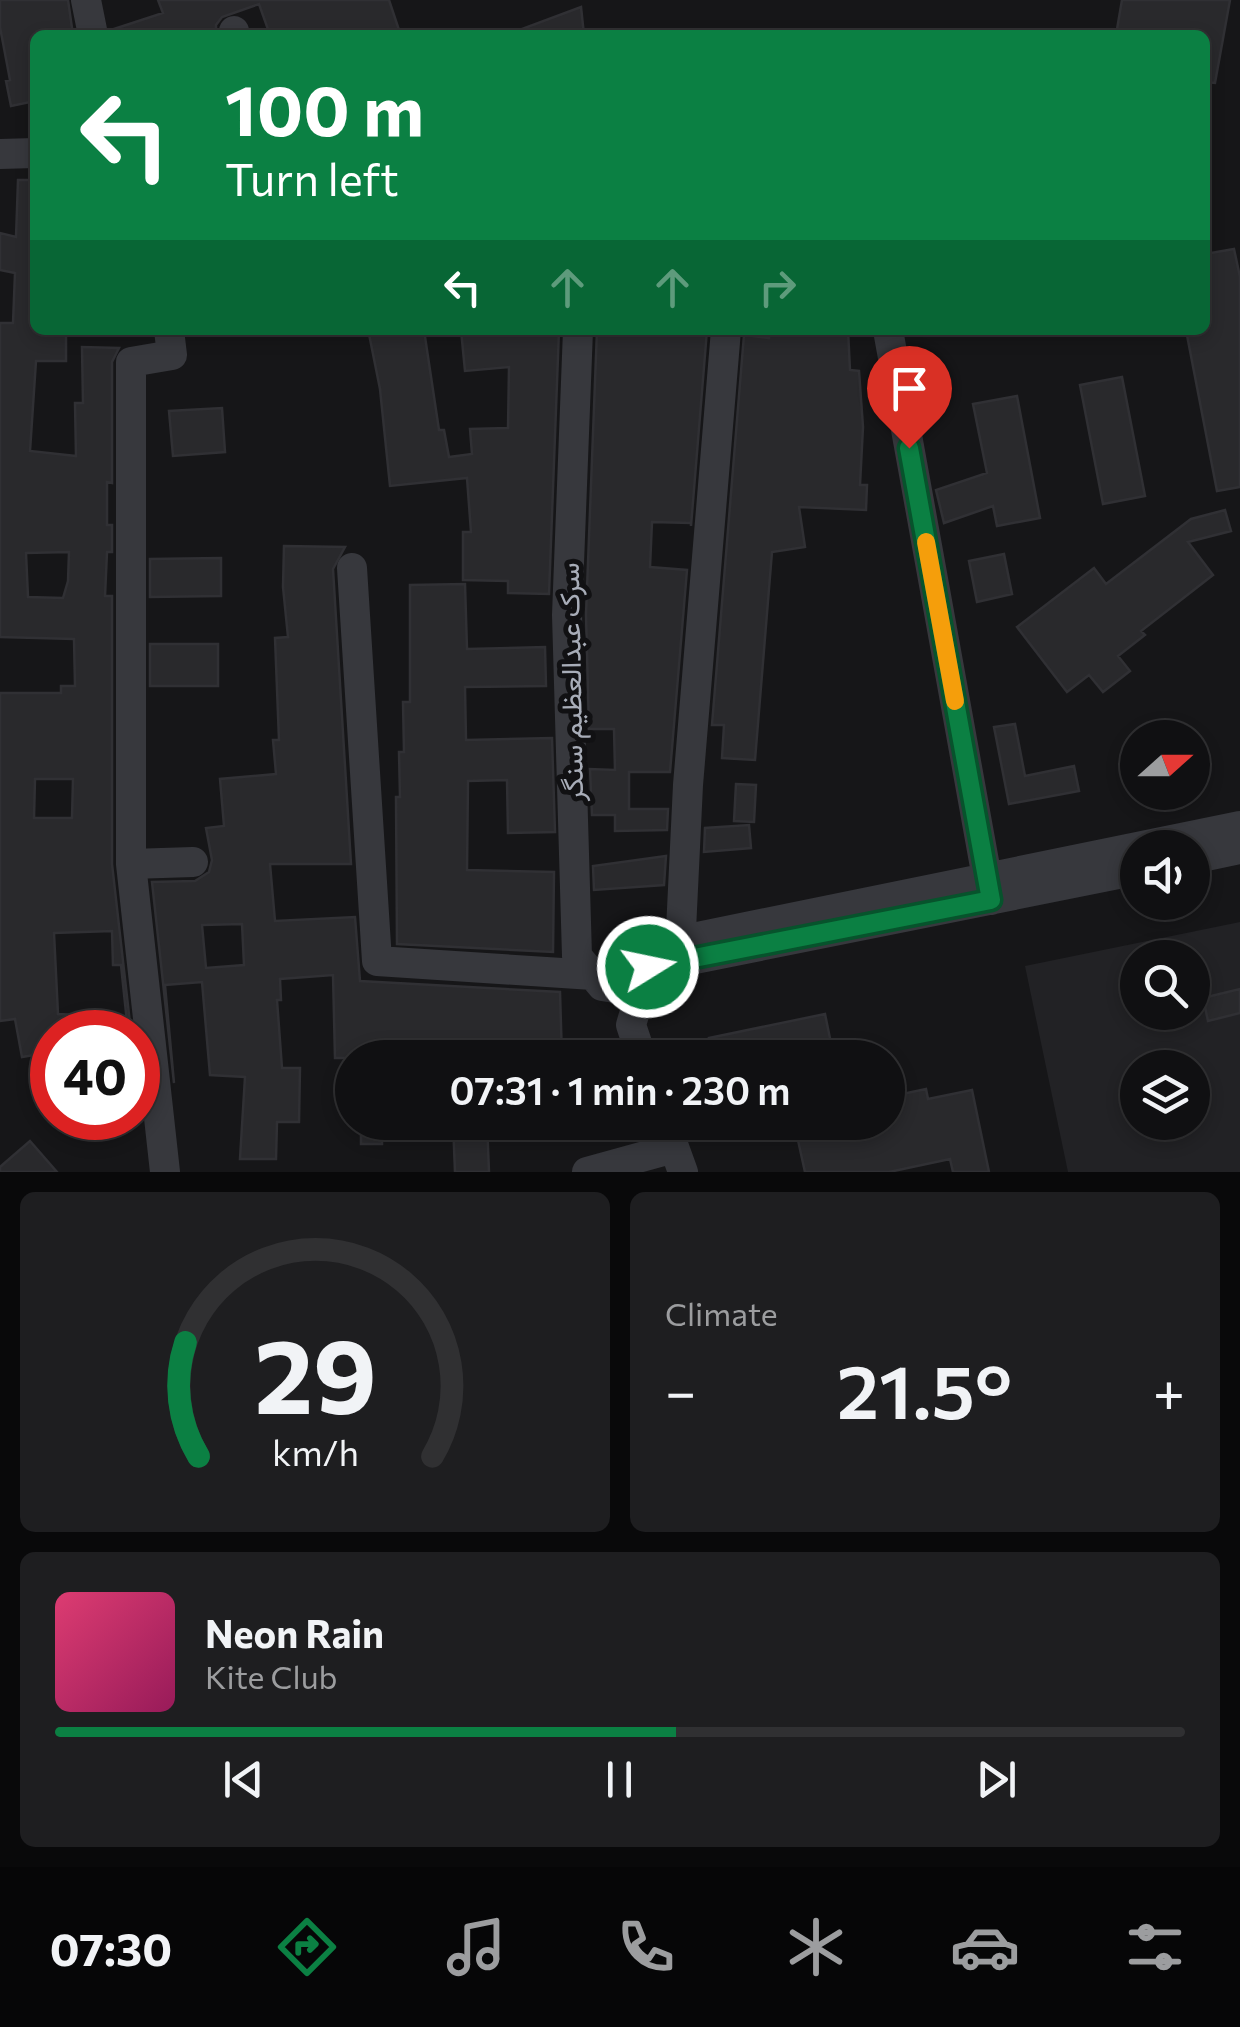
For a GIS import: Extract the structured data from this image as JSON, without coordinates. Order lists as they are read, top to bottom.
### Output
{
  "streets": {
    "street": ["سرک عبدالعظیم سنگر"]
  },
  "north": "right",
  "page": {
    "turn": ["100 m", "Turn left"],
    "limit": "40",
    "trip": "07:31 · 1 min · 230 m",
    "tile": "Climate",
    "heat": ["−", "21.5°", "+"],
    "song": ["Neon Rain", "Kite Club"],
    "tabs": "07:30",
    "gauge": ["29", "km/h"]
  }
}
